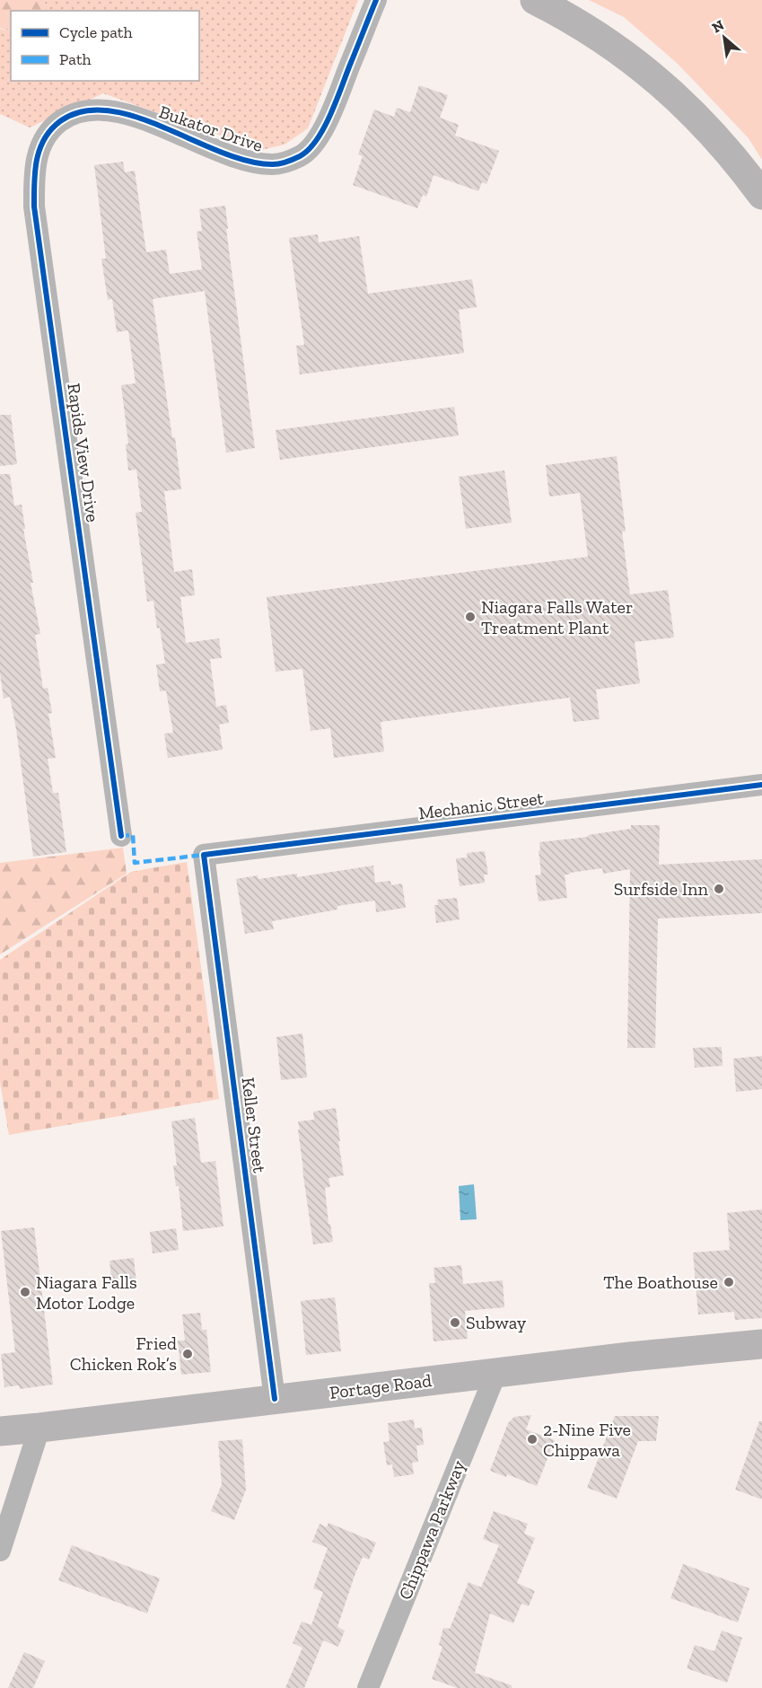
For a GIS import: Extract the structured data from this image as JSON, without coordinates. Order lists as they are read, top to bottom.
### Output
{
  "streets": {
    "main road": ["Portage Road"],
    "street": [
      "Bukator Drive",
      "Rapids View Drive",
      "Mechanic Street",
      "Keller Street",
      "Chippawa Parkway"
    ]
  },
  "crossings": [
    ["Bukator Drive", "Rapids View Drive"],
    ["Mechanic Street", "Keller Street"],
    ["Keller Street", "Portage Road"],
    ["Portage Road", "Chippawa Parkway"]
  ],
  "places": [
    "Niagara Falls Water Treatment Plant",
    "Surfside Inn",
    "The Boathouse",
    "Niagara Falls Motor Lodge",
    "Subway",
    "Fried Chicken Rok’s",
    "2-Nine Five Chippawa"
  ],
  "legend": ["Cycle path", "Path"],
  "north": "top left"
}
